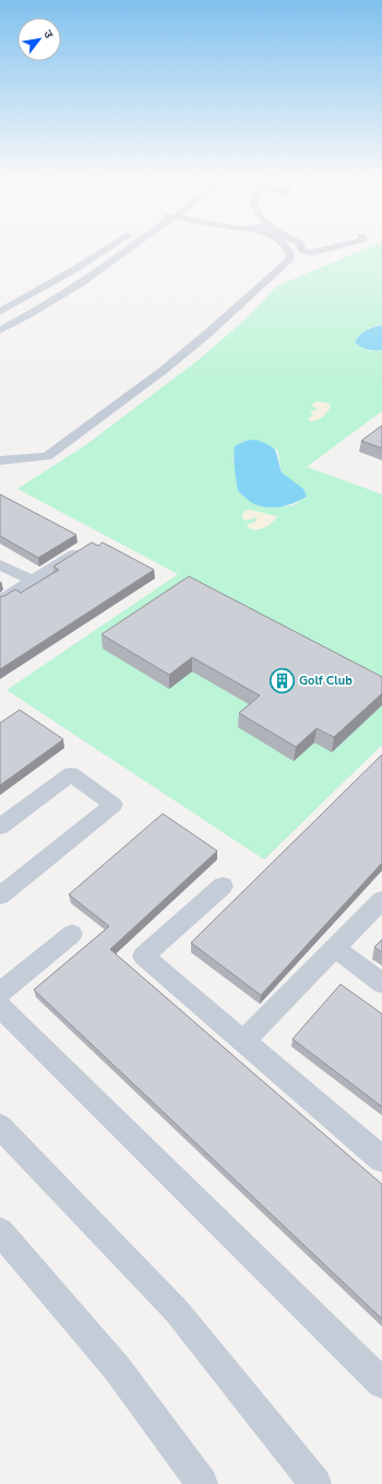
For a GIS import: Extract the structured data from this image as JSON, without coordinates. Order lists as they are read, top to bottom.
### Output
{
  "places": {
    "building": ["Golf Club"]
  },
  "north": "top right"
}
